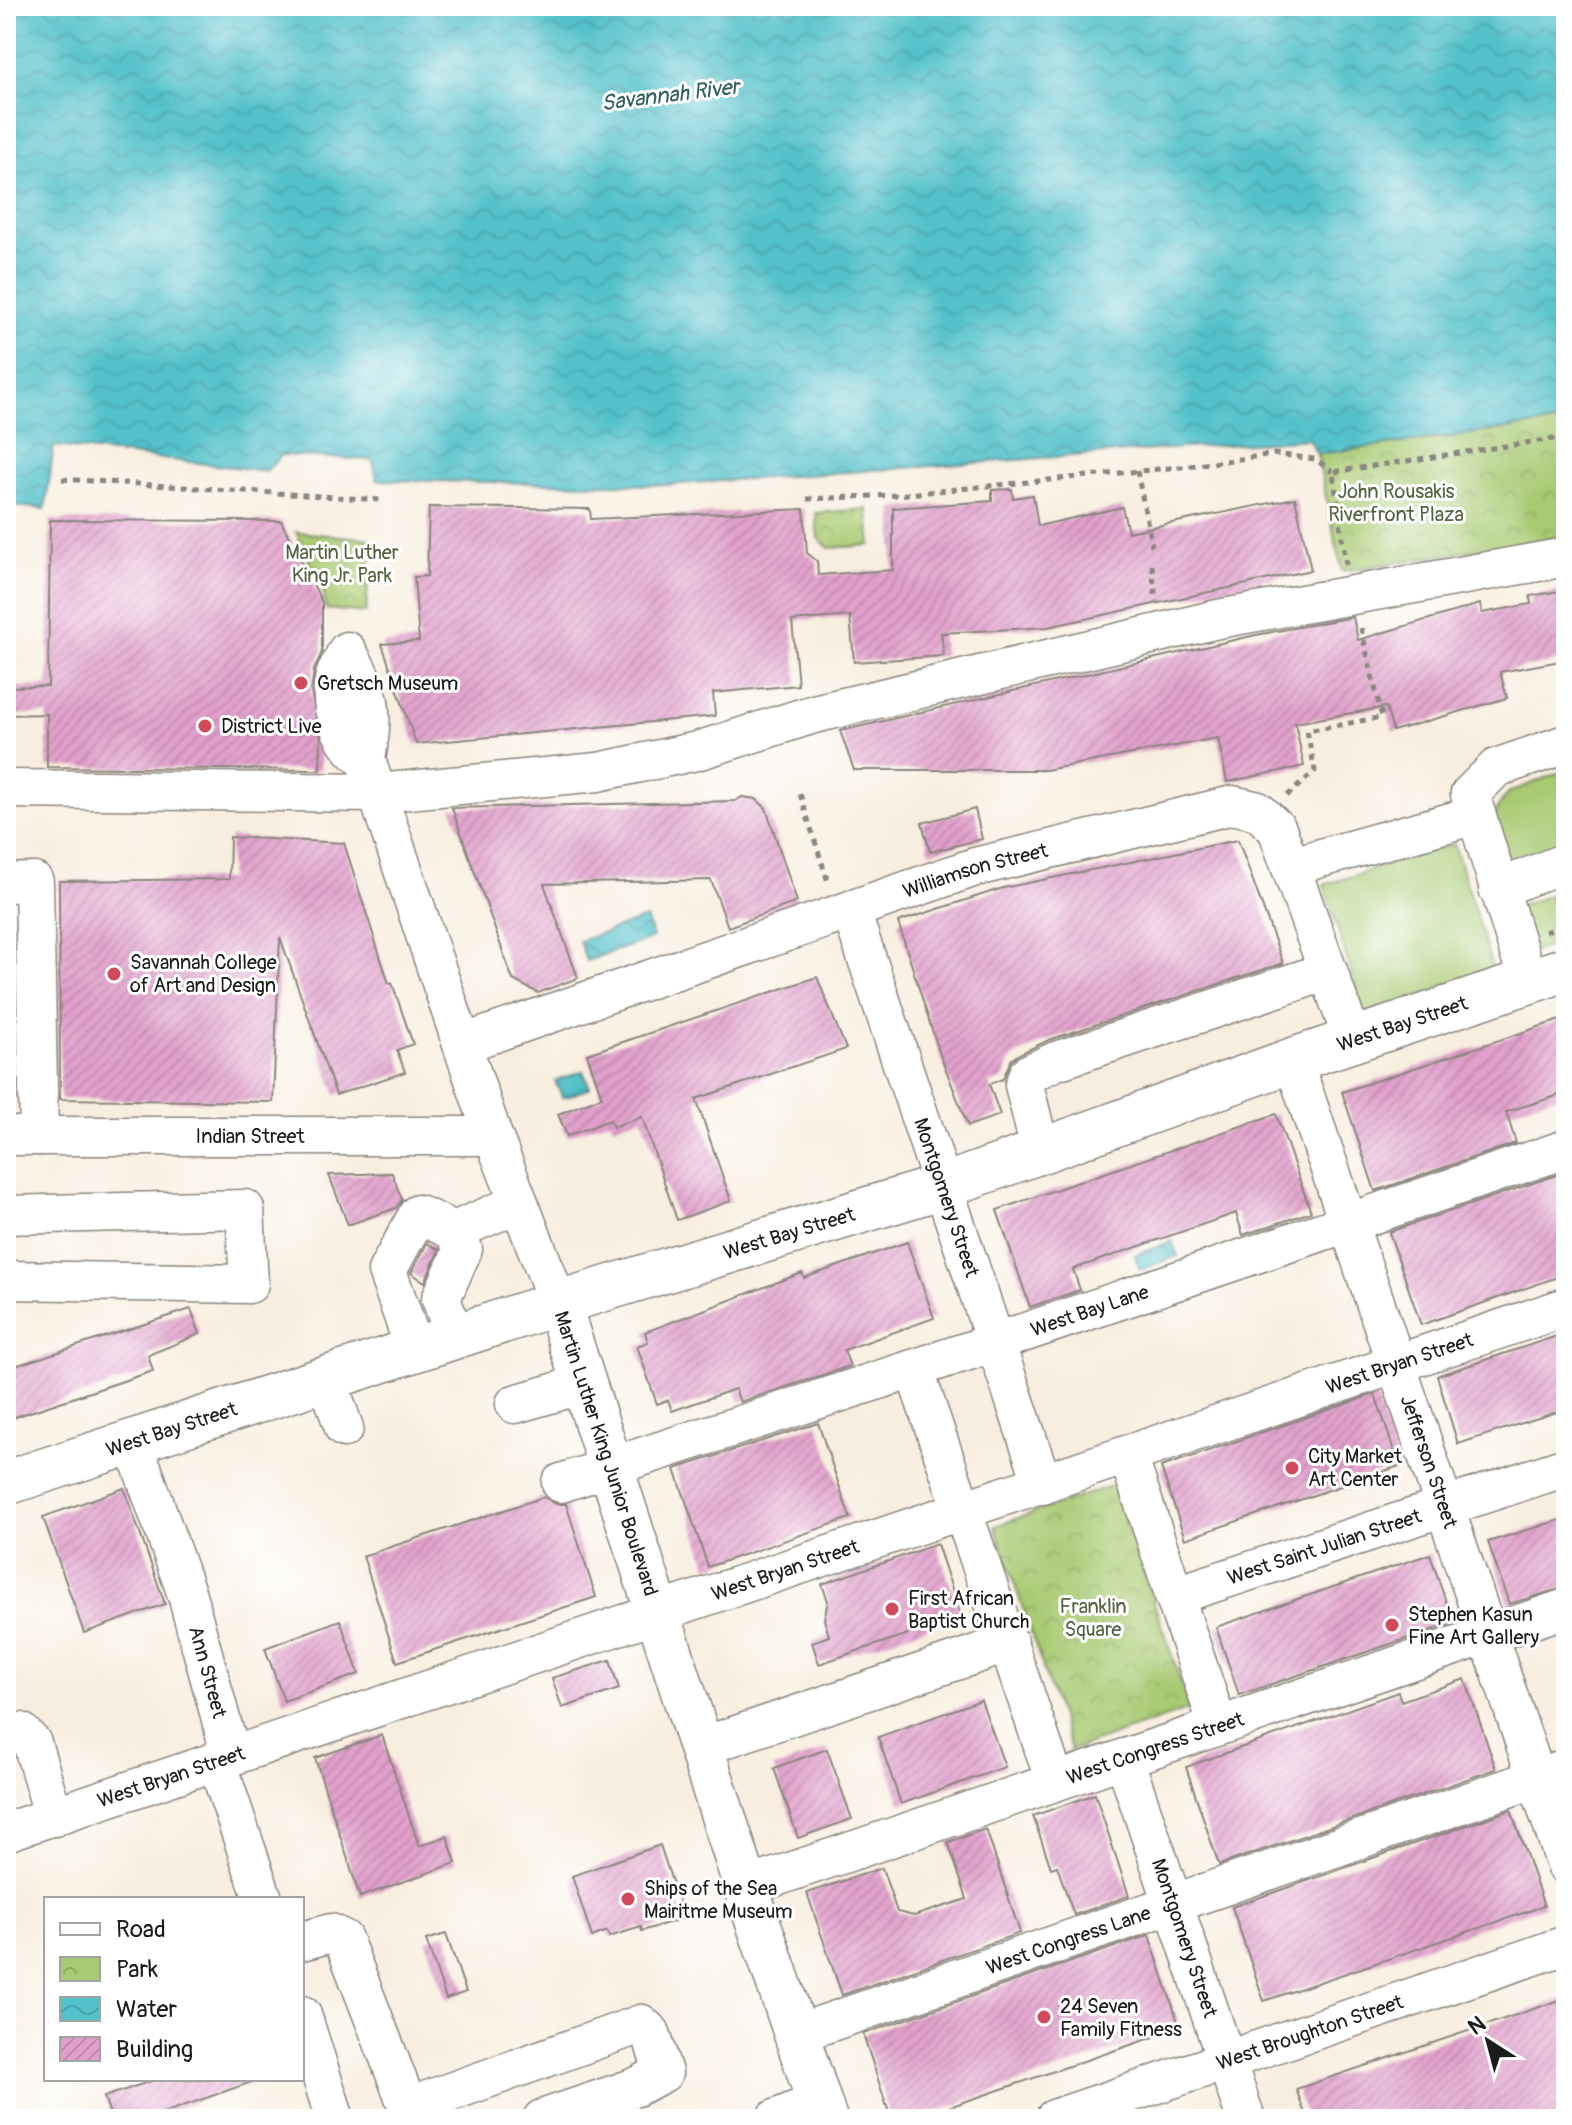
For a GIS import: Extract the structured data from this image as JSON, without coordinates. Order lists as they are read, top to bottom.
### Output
{
  "streets": {
    "main road": ["West Bay Street", "Martin Luther King Junior Boulevard"],
    "street": [
      "Williamson Street",
      "Indian Street",
      "Montgomery Street",
      "West Bay Lane",
      "West Bryan Street",
      "Jefferson Street",
      "West Saint Julian Street",
      "Ann Street",
      "West Congress Street",
      "West Congress Lane",
      "West Broughton Street"
    ]
  },
  "crossings": [
    ["Williamson Street", "Montgomery Street"],
    ["Williamson Street", "Martin Luther King Junior Boulevard"],
    ["West Bay Street", "Montgomery Street"],
    ["West Bay Street", "Martin Luther King Junior Boulevard"],
    ["West Bay Street", "Jefferson Street"],
    ["West Bay Street", "Ann Street"],
    ["Indian Street", "Martin Luther King Junior Boulevard"],
    ["Montgomery Street", "West Bay Lane"],
    ["Montgomery Street", "West Bryan Street"],
    ["Montgomery Street", "West Congress Street"],
    ["Montgomery Street", "West Congress Lane"],
    ["Montgomery Street", "West Broughton Street"],
    ["West Bay Lane", "Martin Luther King Junior Boulevard"],
    ["West Bay Lane", "Jefferson Street"],
    ["West Bryan Street", "Martin Luther King Junior Boulevard"],
    ["West Bryan Street", "Jefferson Street"],
    ["West Bryan Street", "Ann Street"],
    ["Martin Luther King Junior Boulevard", "West Congress Street"],
    ["Martin Luther King Junior Boulevard", "West Congress Lane"],
    ["Jefferson Street", "West Saint Julian Street"],
    ["Jefferson Street", "West Congress Street"],
    ["Jefferson Street", "West Congress Lane"]
  ],
  "water": ["Savannah River"],
  "parks": ["John Rousakis Riverfront Plaza", "Martin Luther King Jr. Park", "Franklin Square"],
  "places": [
    "Gretsch Museum",
    "District Live",
    "Savannah College of Art and Design",
    "City Market Art Center",
    "First African Baptist Church",
    "Stephen Kasun Fine Art Gallery",
    "Ships of the Sea Mairitme Museum",
    "24 Seven Family Fitness"
  ],
  "legend": [
    "Road",
    "Park",
    "Water",
    "Building"
  ],
  "north": "top left"
}
